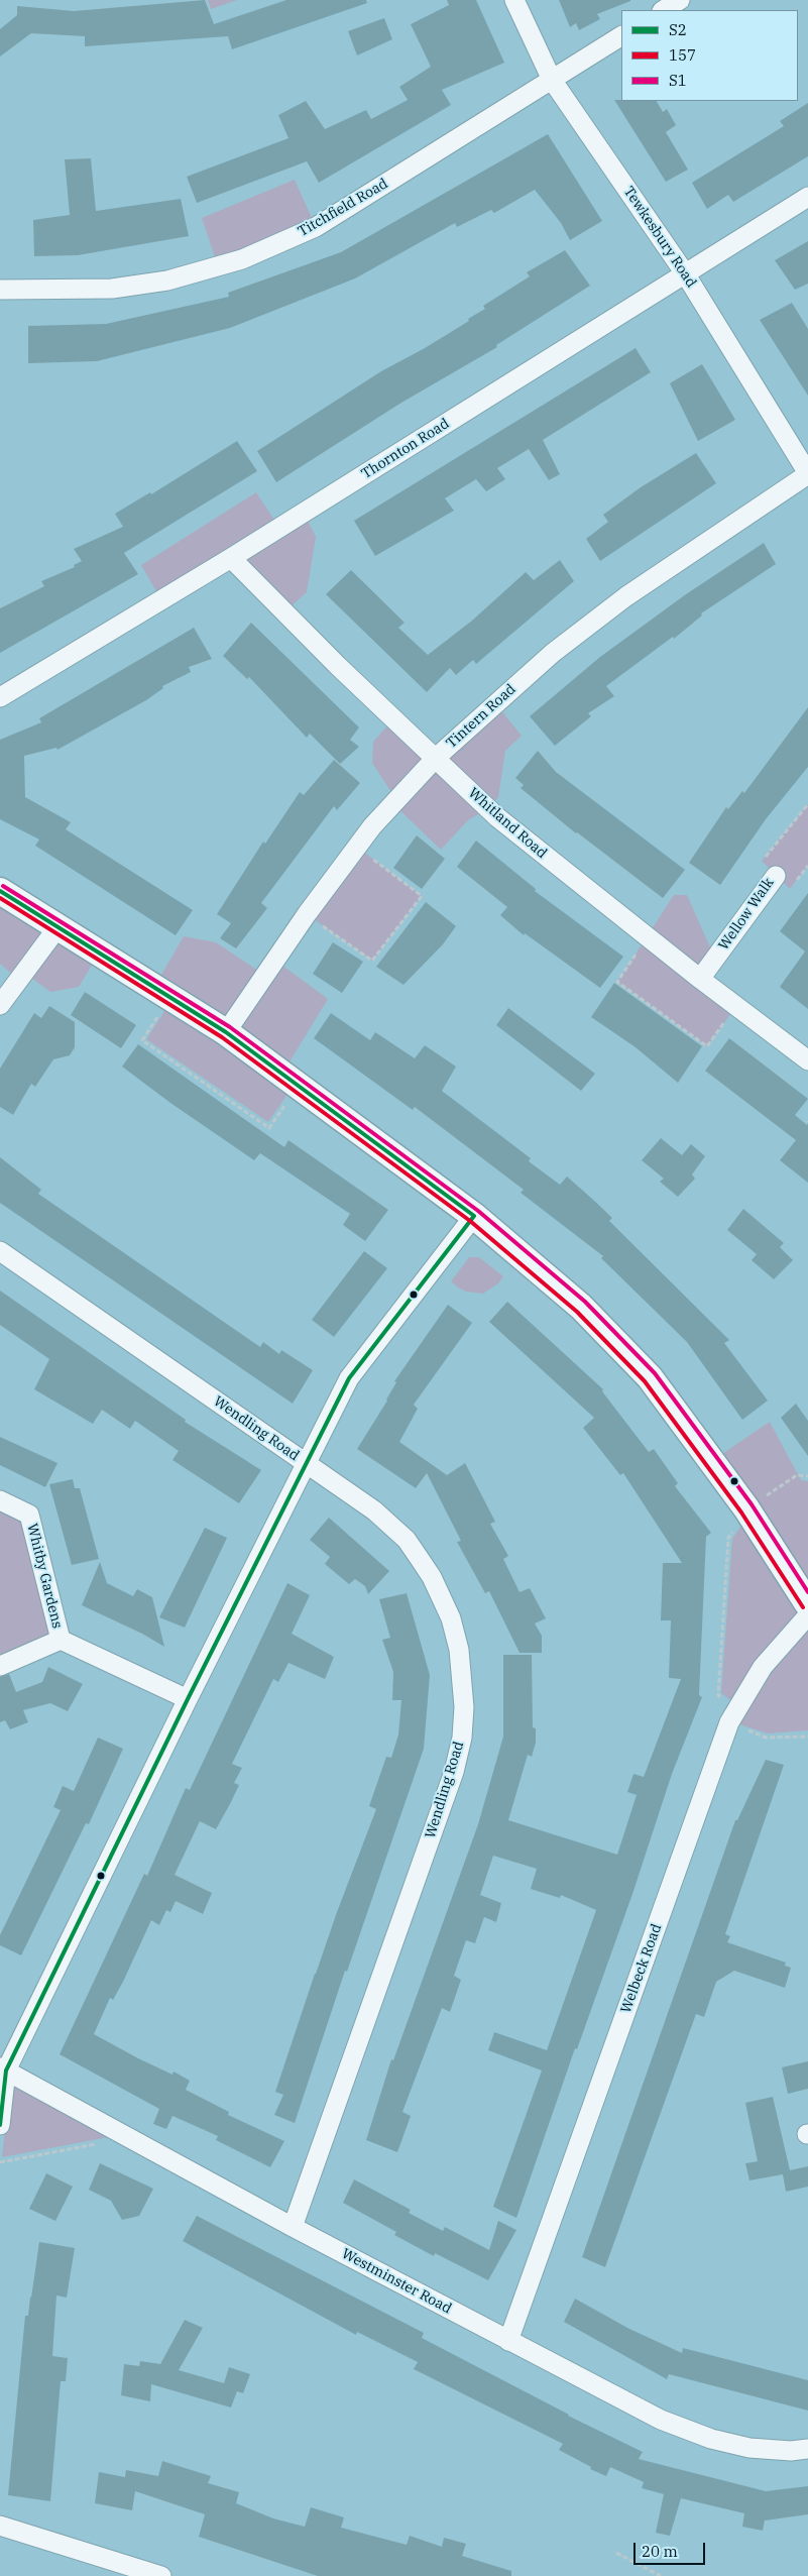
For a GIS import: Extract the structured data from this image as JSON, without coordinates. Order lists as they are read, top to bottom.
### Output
{
  "streets": {
    "street": [
      "Titchfield Road",
      "Tewkesbury Road",
      "Thornton Road",
      "Tintern Road",
      "Whitland Road",
      "Wellow Walk",
      "Wendling Road",
      "Whitby Gardens",
      "Welbeck Road",
      "Westminster Road"
    ]
  },
  "crossings": [
    ["Titchfield Road", "Tewkesbury Road"],
    ["Tewkesbury Road", "Thornton Road"],
    ["Tewkesbury Road", "Tintern Road"],
    ["Thornton Road", "Whitland Road"],
    ["Tintern Road", "Whitland Road"],
    ["Whitland Road", "Wellow Walk"],
    ["Wendling Road", "Westminster Road"],
    ["Welbeck Road", "Westminster Road"]
  ],
  "lines": ["transit line S1", "transit line S2", "transit line 157"],
  "legend": ["S2", "157", "S1"],
  "scale_bar": "20 m"
}
